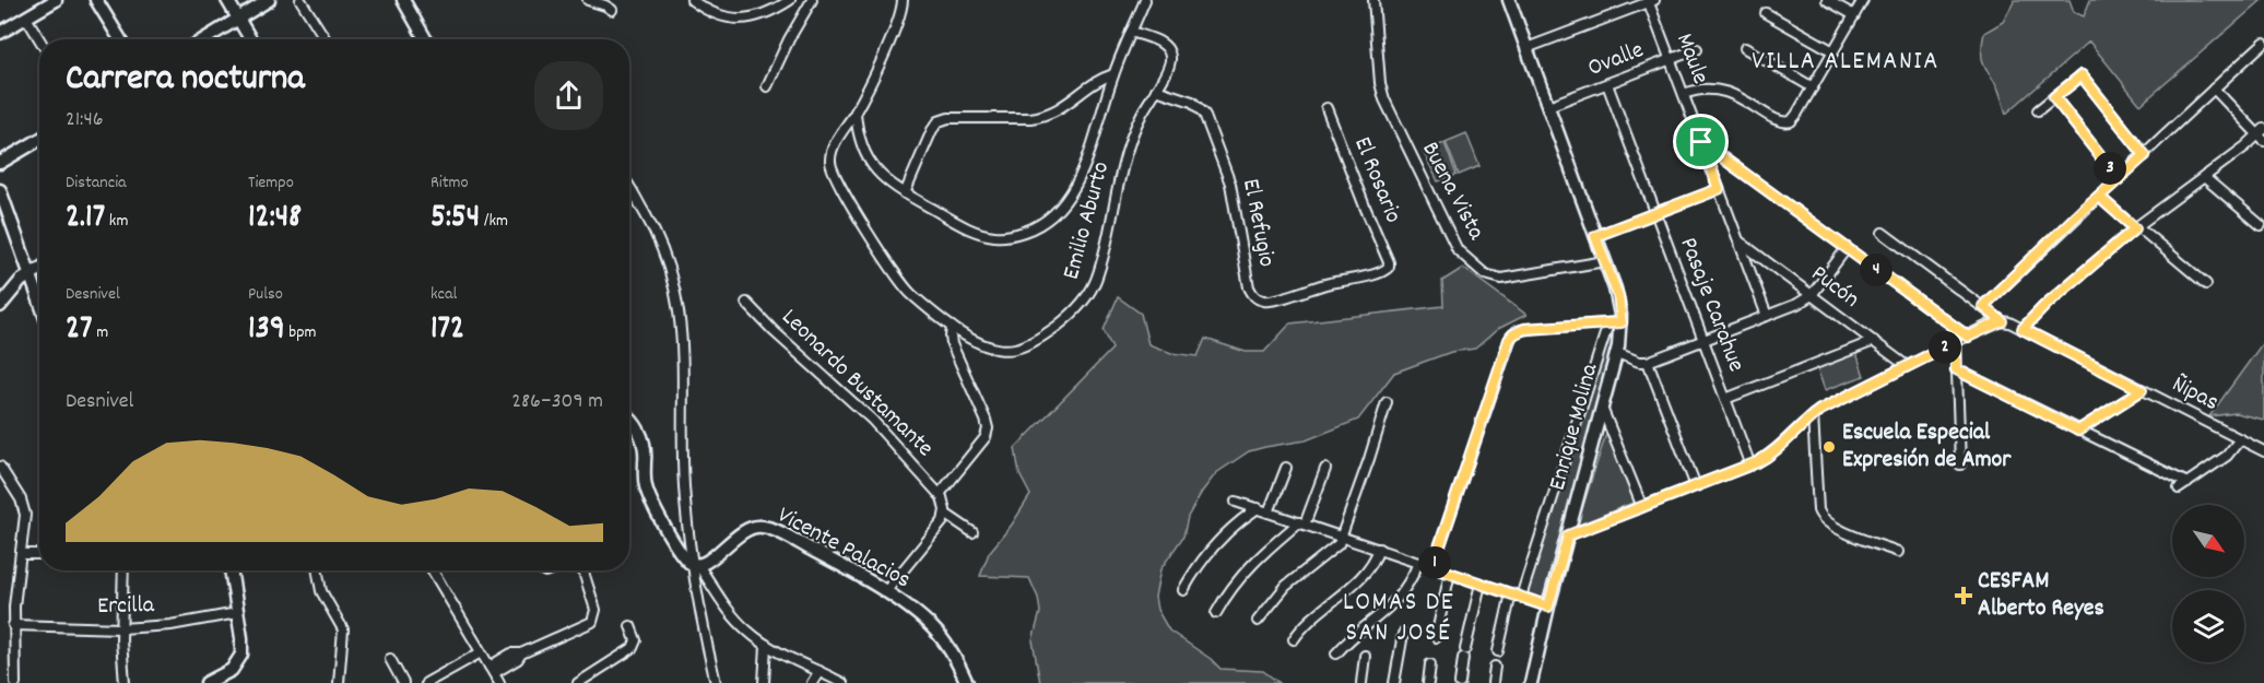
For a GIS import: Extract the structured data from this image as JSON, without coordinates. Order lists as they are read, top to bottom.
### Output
{
  "streets": {
    "main road": ["Enrique Molina", "Vicente Palacios"],
    "street": [
      "Maule",
      "Ovalle",
      "El Rosario",
      "Buena Vista",
      "Emilio Aburto",
      "El Refugio",
      "Pucón",
      "Pasaje Carahue",
      "Leonardo Bustamante",
      "Ñipas",
      "Ercilla"
    ]
  },
  "crossings": [
    ["Maule", "Ovalle"],
    ["Maule", "Pucón"],
    ["Ovalle", "Pasaje Carahue"],
    ["Ovalle", "Enrique Molina"],
    ["El Rosario", "El Refugio"],
    ["Buena Vista", "Enrique Molina"],
    ["Emilio Aburto", "El Refugio"]
  ],
  "districts": ["VILLA ALEMANIA", "LOMAS DE SAN JOSÉ"],
  "places": {
    "other": ["Escuela Especial Expresión de Amor"],
    "health": ["CESFAM Alberto Reyes"]
  },
  "north": "bottom right",
  "page": {
    "heading": ["Carrera nocturna", "21:46"],
    "stats": [
      ["Distancia", "2.17 km"],
      ["Tiempo", "12:48"],
      ["Ritmo", "5:54 /km"],
      ["Desnivel", "27 m"],
      ["Pulso", "139 bpm"],
      ["kcal", "172"]
    ],
    "pins": [
      "3",
      "4",
      "2",
      "1"
    ],
    "chart": ["Desnivel", "286–309 m"]
  }
}
